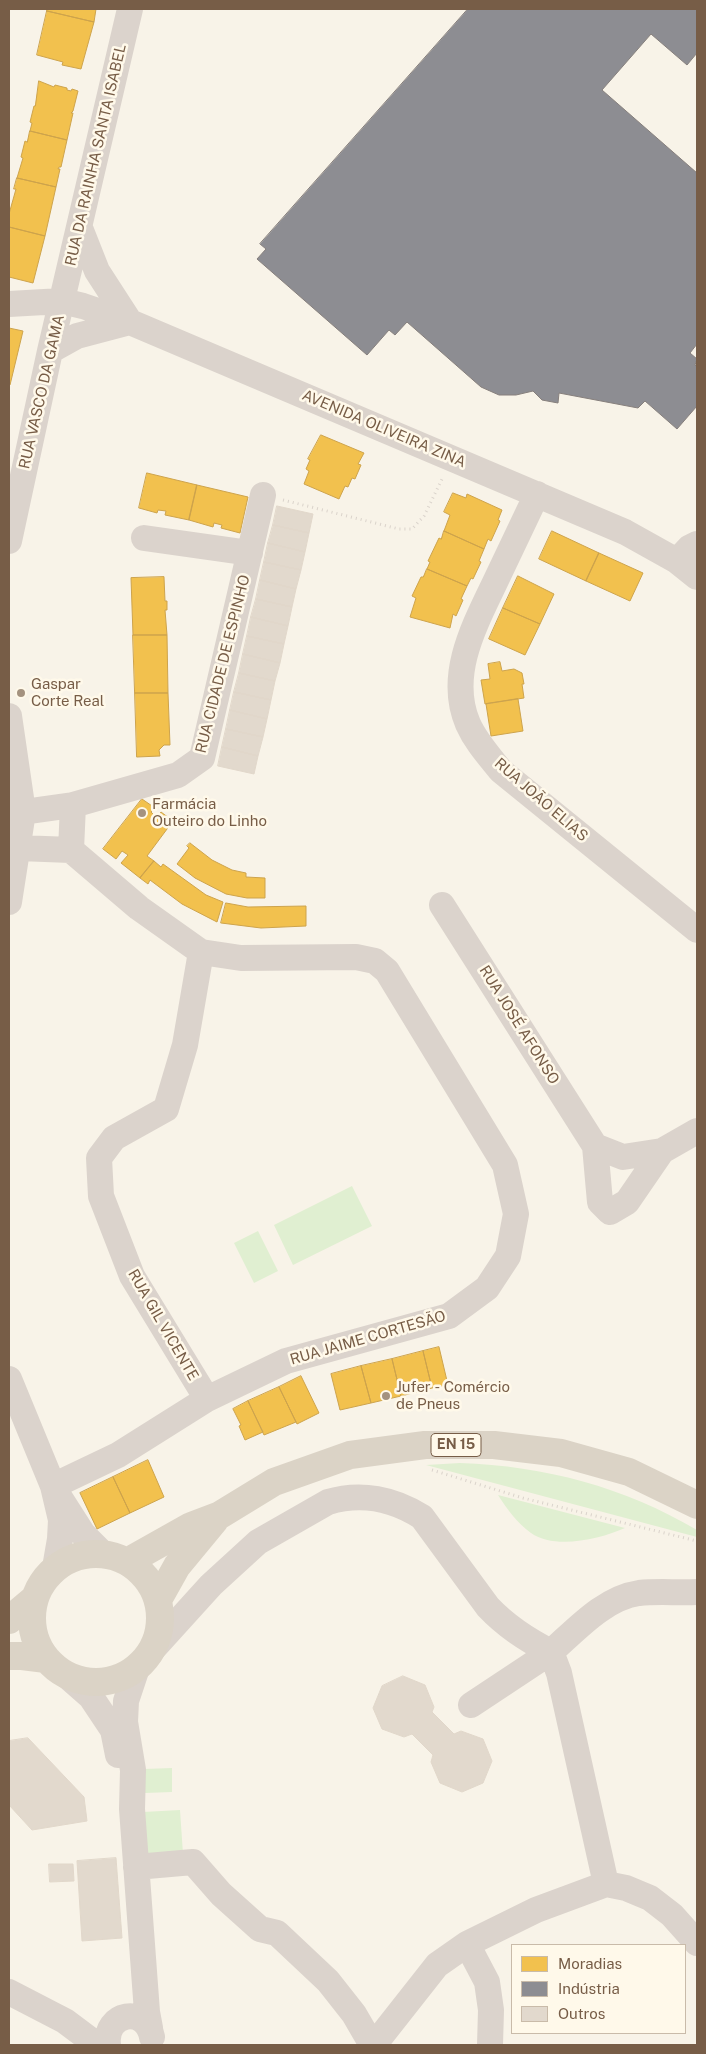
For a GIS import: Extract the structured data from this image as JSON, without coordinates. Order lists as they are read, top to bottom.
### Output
{
  "streets": {
    "main road": ["EN 15"],
    "street": [
      "RUA DA RAINHA SANTA ISABEL",
      "RUA VASCO DA GAMA",
      "AVENIDA OLIVEIRA ZINA",
      "RUA CIDADE DE ESPINHO",
      "RUA JOÃO ELIAS",
      "RUA JOSÉ AFONSO",
      "RUA GIL VICENTE",
      "RUA JAIME CORTESÃO"
    ]
  },
  "crossings": [
    ["RUA DA RAINHA SANTA ISABEL", "RUA VASCO DA GAMA"],
    ["RUA DA RAINHA SANTA ISABEL", "AVENIDA OLIVEIRA ZINA"],
    ["RUA VASCO DA GAMA", "AVENIDA OLIVEIRA ZINA"],
    ["AVENIDA OLIVEIRA ZINA", "RUA JOÃO ELIAS"],
    ["RUA GIL VICENTE", "RUA JAIME CORTESÃO"]
  ],
  "places": ["Gaspar Corte Real", "Farmácia Outeiro do Linho", "Jufer - Comércio de Pneus"],
  "legend": ["Moradias", "Indústria", "Outros"]
}
